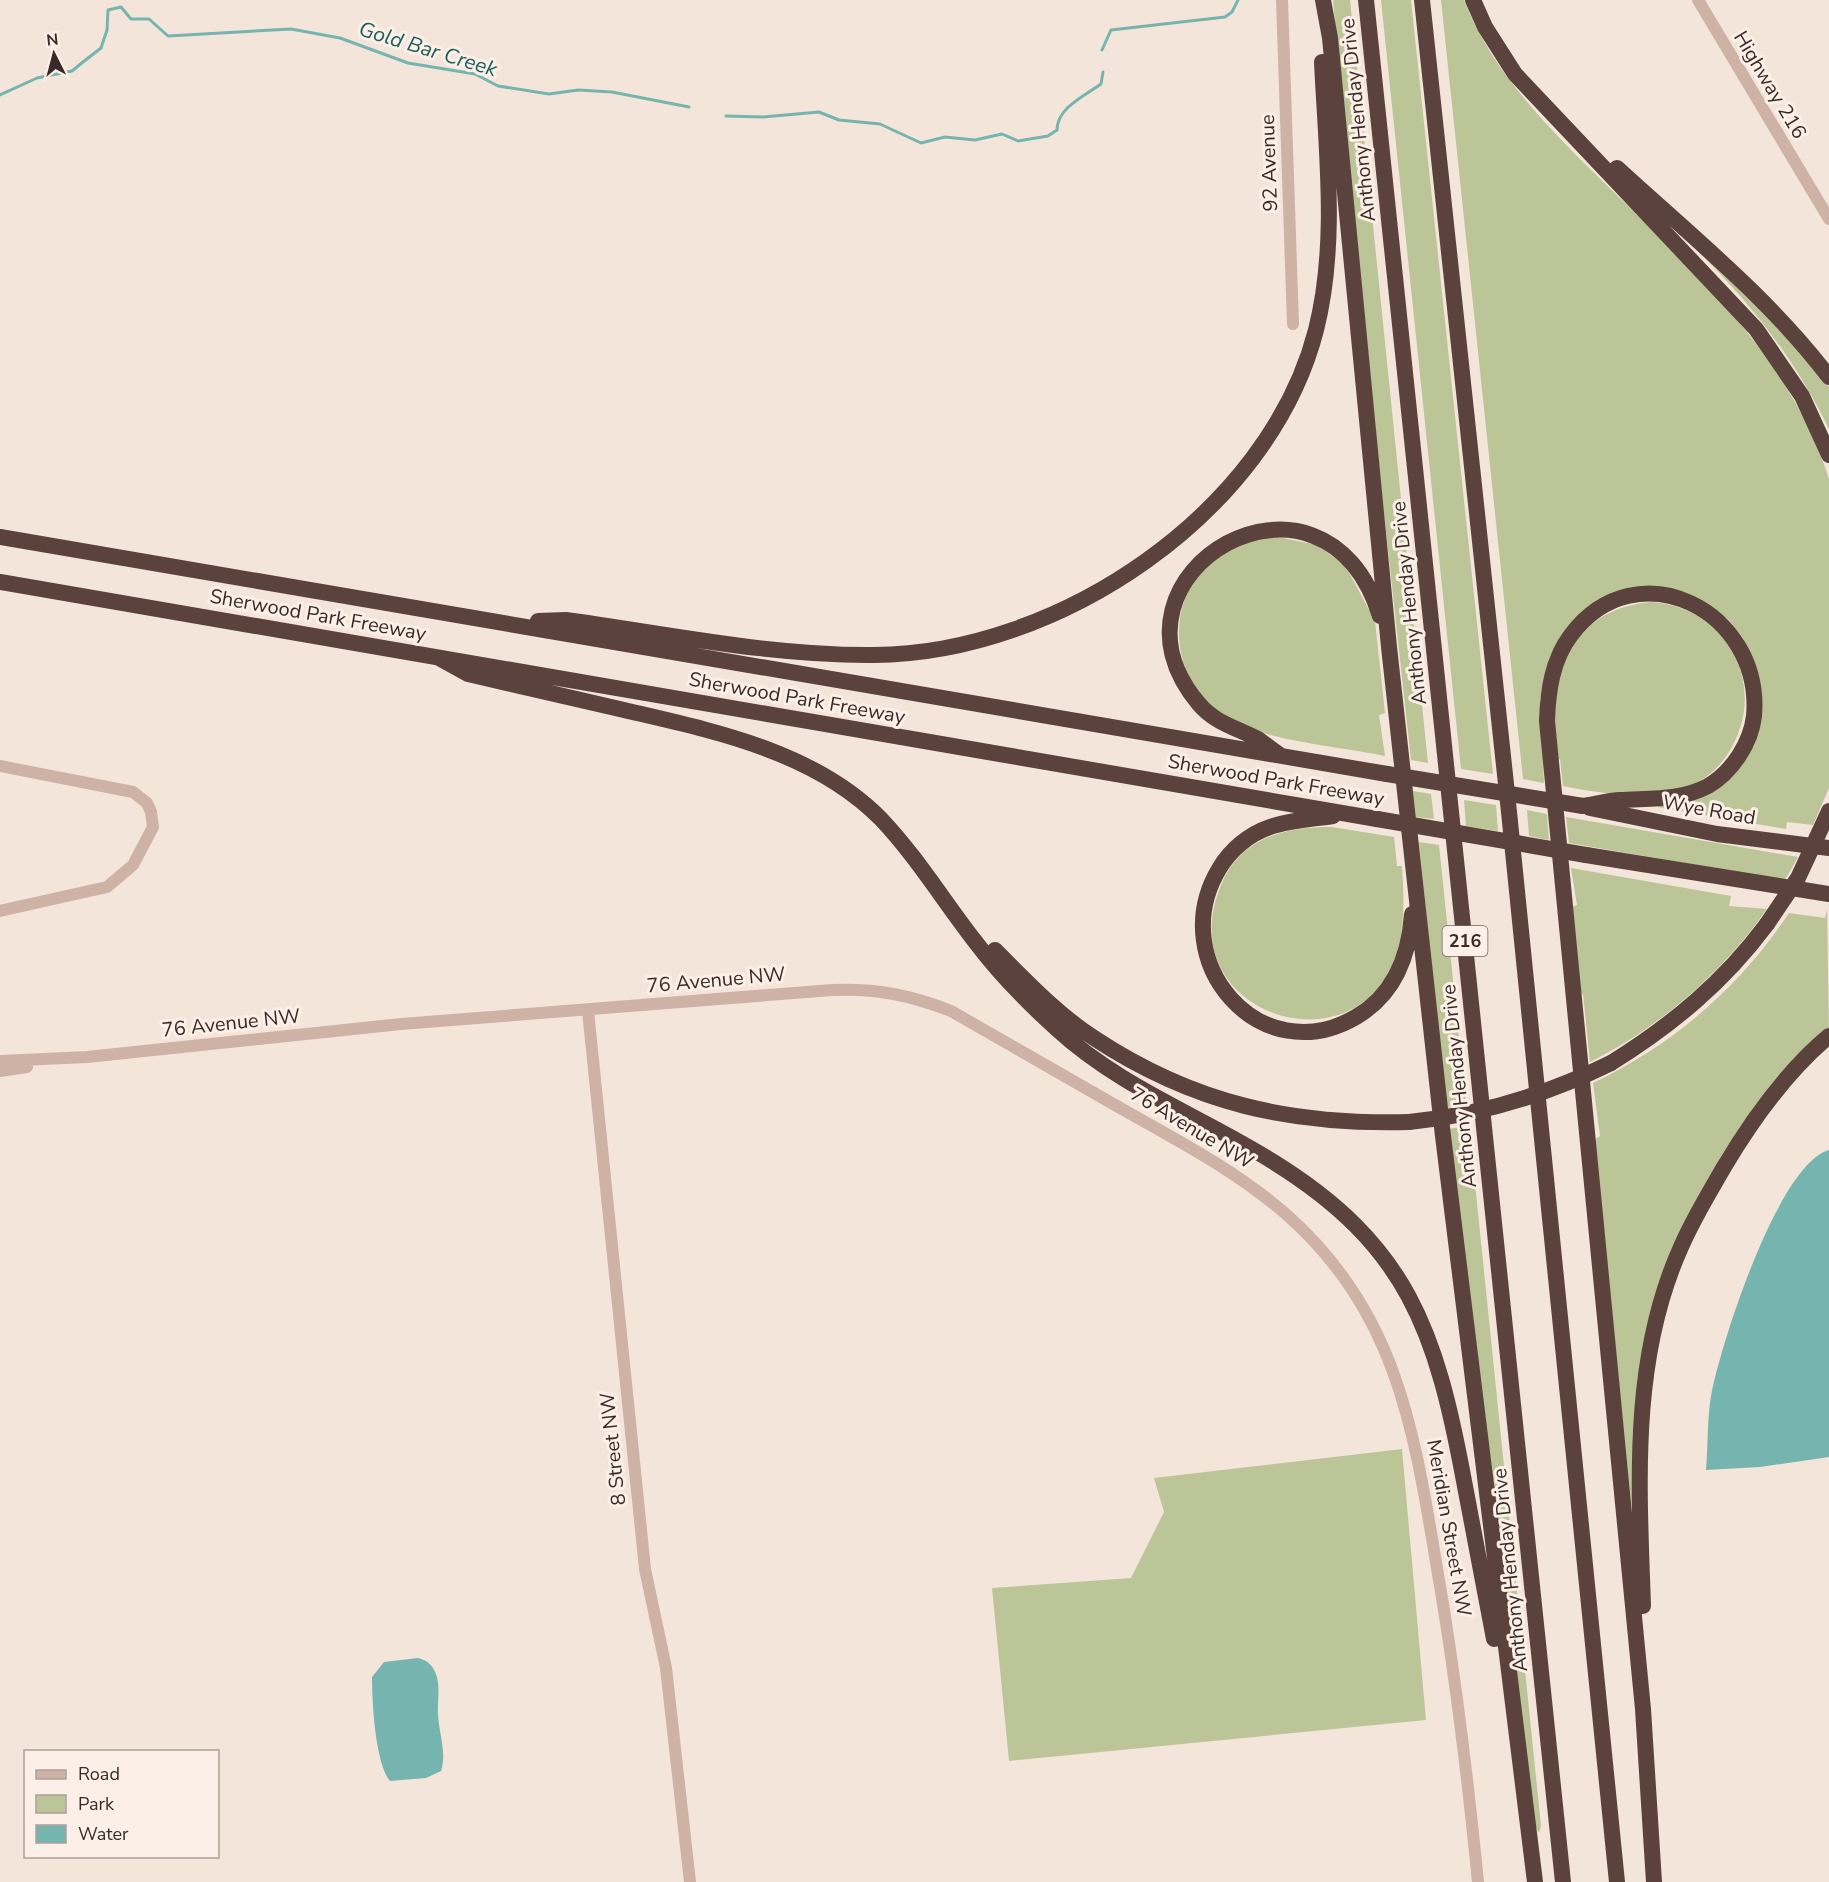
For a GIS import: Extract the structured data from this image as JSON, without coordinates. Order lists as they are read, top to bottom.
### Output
{
  "streets": {
    "highway": [
      "Anthony Henday Drive",
      "Sherwood Park Freeway",
      "Wye Road",
      "216"
    ],
    "street": [
      "Highway 216",
      "92 Avenue",
      "76 Avenue NW",
      "8 Street NW",
      "Meridian Street NW"
    ]
  },
  "crossings": [
    ["Sherwood Park Freeway", "Wye Road"],
    ["76 Avenue NW", "8 Street NW"],
    ["76 Avenue NW", "Meridian Street NW"]
  ],
  "water": ["Gold Bar Creek"],
  "legend": ["Road", "Park", "Water"],
  "north": "top"
}
